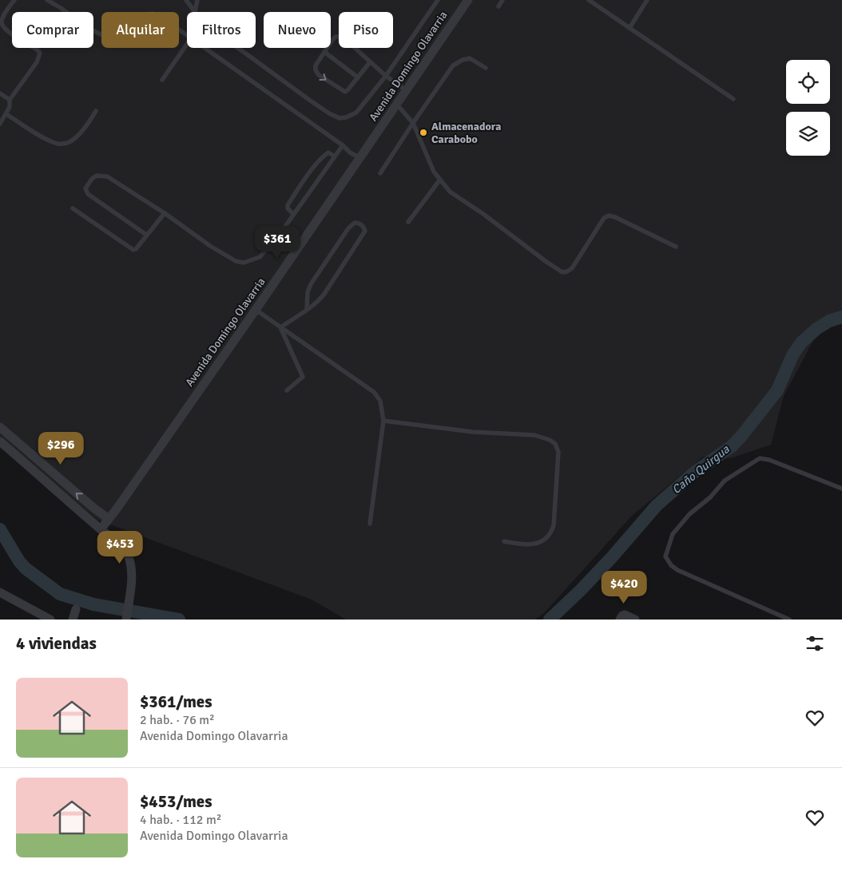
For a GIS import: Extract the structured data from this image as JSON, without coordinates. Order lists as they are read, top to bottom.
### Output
{
  "streets": {
    "street": ["Avenida Domingo Olavarria"]
  },
  "water": ["Caño Quirgua"],
  "places": ["Almacenadora Carabobo"],
  "page": {
    "chip": [
      "Comprar",
      "Alquilar",
      "Filtros",
      "Nuevo",
      "Piso"
    ],
    "price": [
      "$361",
      "$296",
      "$453",
      "$420"
    ],
    "heading": "4 viviendas",
    "list": [
      {
        "name": "$361/mes",
        "note": "2 hab. · 76 m² · Avenida Domingo Olavarria"
      },
      {
        "name": "$453/mes",
        "note": "4 hab. · 112 m² · Avenida Domingo Olavarria"
      }
    ]
  }
}
